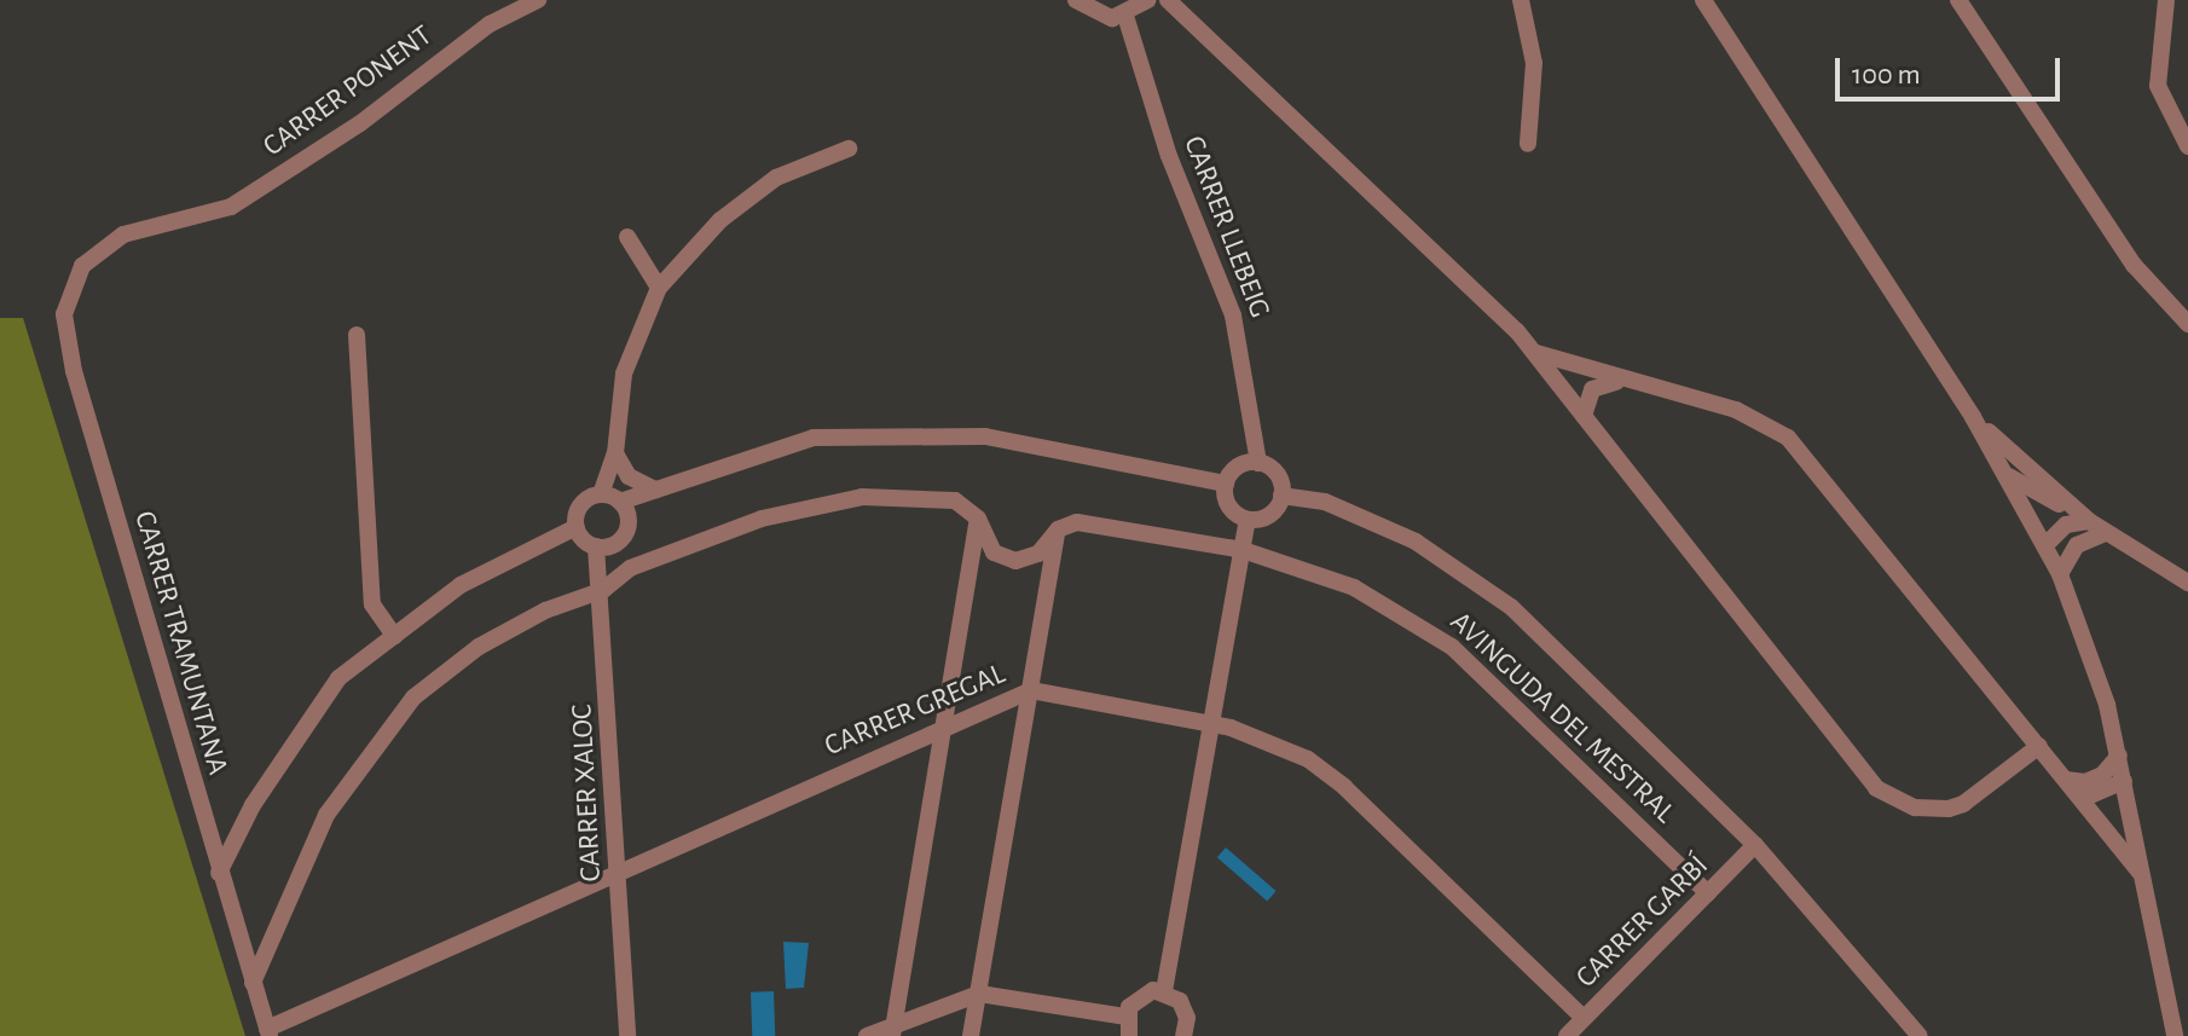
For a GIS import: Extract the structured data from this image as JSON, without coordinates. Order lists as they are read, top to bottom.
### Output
{
  "streets": {
    "street": [
      "CARRER PONENT",
      "CARRER LLEBEIG",
      "CARRER TRAMUNTANA",
      "CARRER GREGAL",
      "AVINGUDA DEL MESTRAL",
      "CARRER XALOC",
      "CARRER GARBÍ"
    ]
  },
  "crossings": [
    ["CARRER PONENT", "CARRER TRAMUNTANA"],
    ["CARRER LLEBEIG", "AVINGUDA DEL MESTRAL"],
    ["CARRER TRAMUNTANA", "CARRER GREGAL"],
    ["CARRER GREGAL", "CARRER XALOC"],
    ["CARRER GREGAL", "CARRER GARBÍ"],
    ["AVINGUDA DEL MESTRAL", "CARRER GARBÍ"]
  ],
  "scale_bar": "100 m"
}
